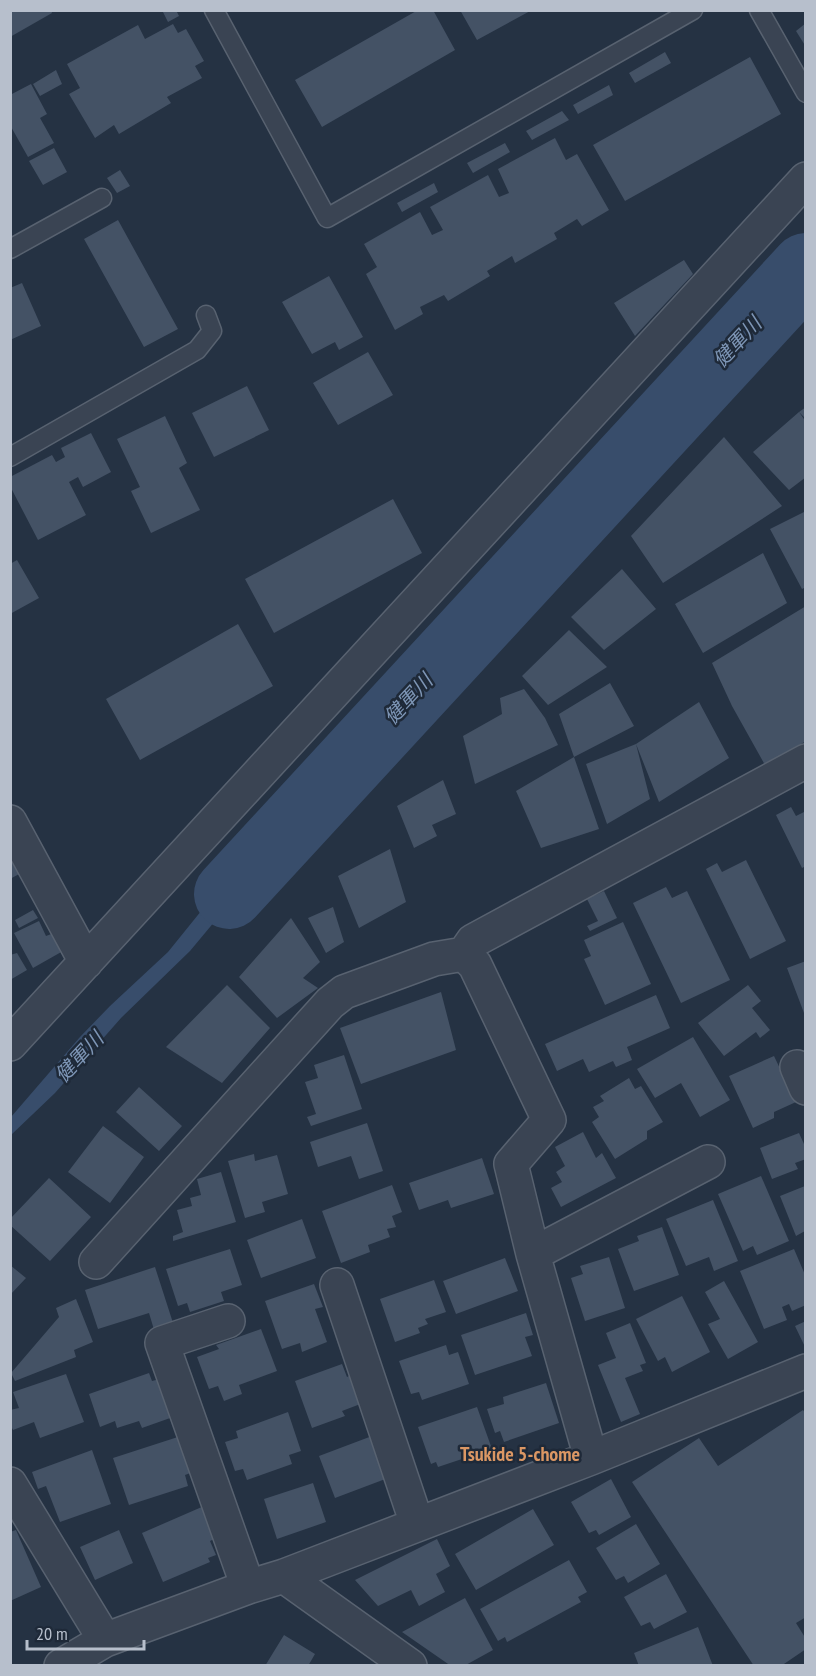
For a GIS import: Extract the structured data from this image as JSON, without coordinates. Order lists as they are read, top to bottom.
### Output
{
  "districts": ["Tsukide 5-chome"],
  "water": ["健軍川"],
  "scale_bar": "20 m"
}
